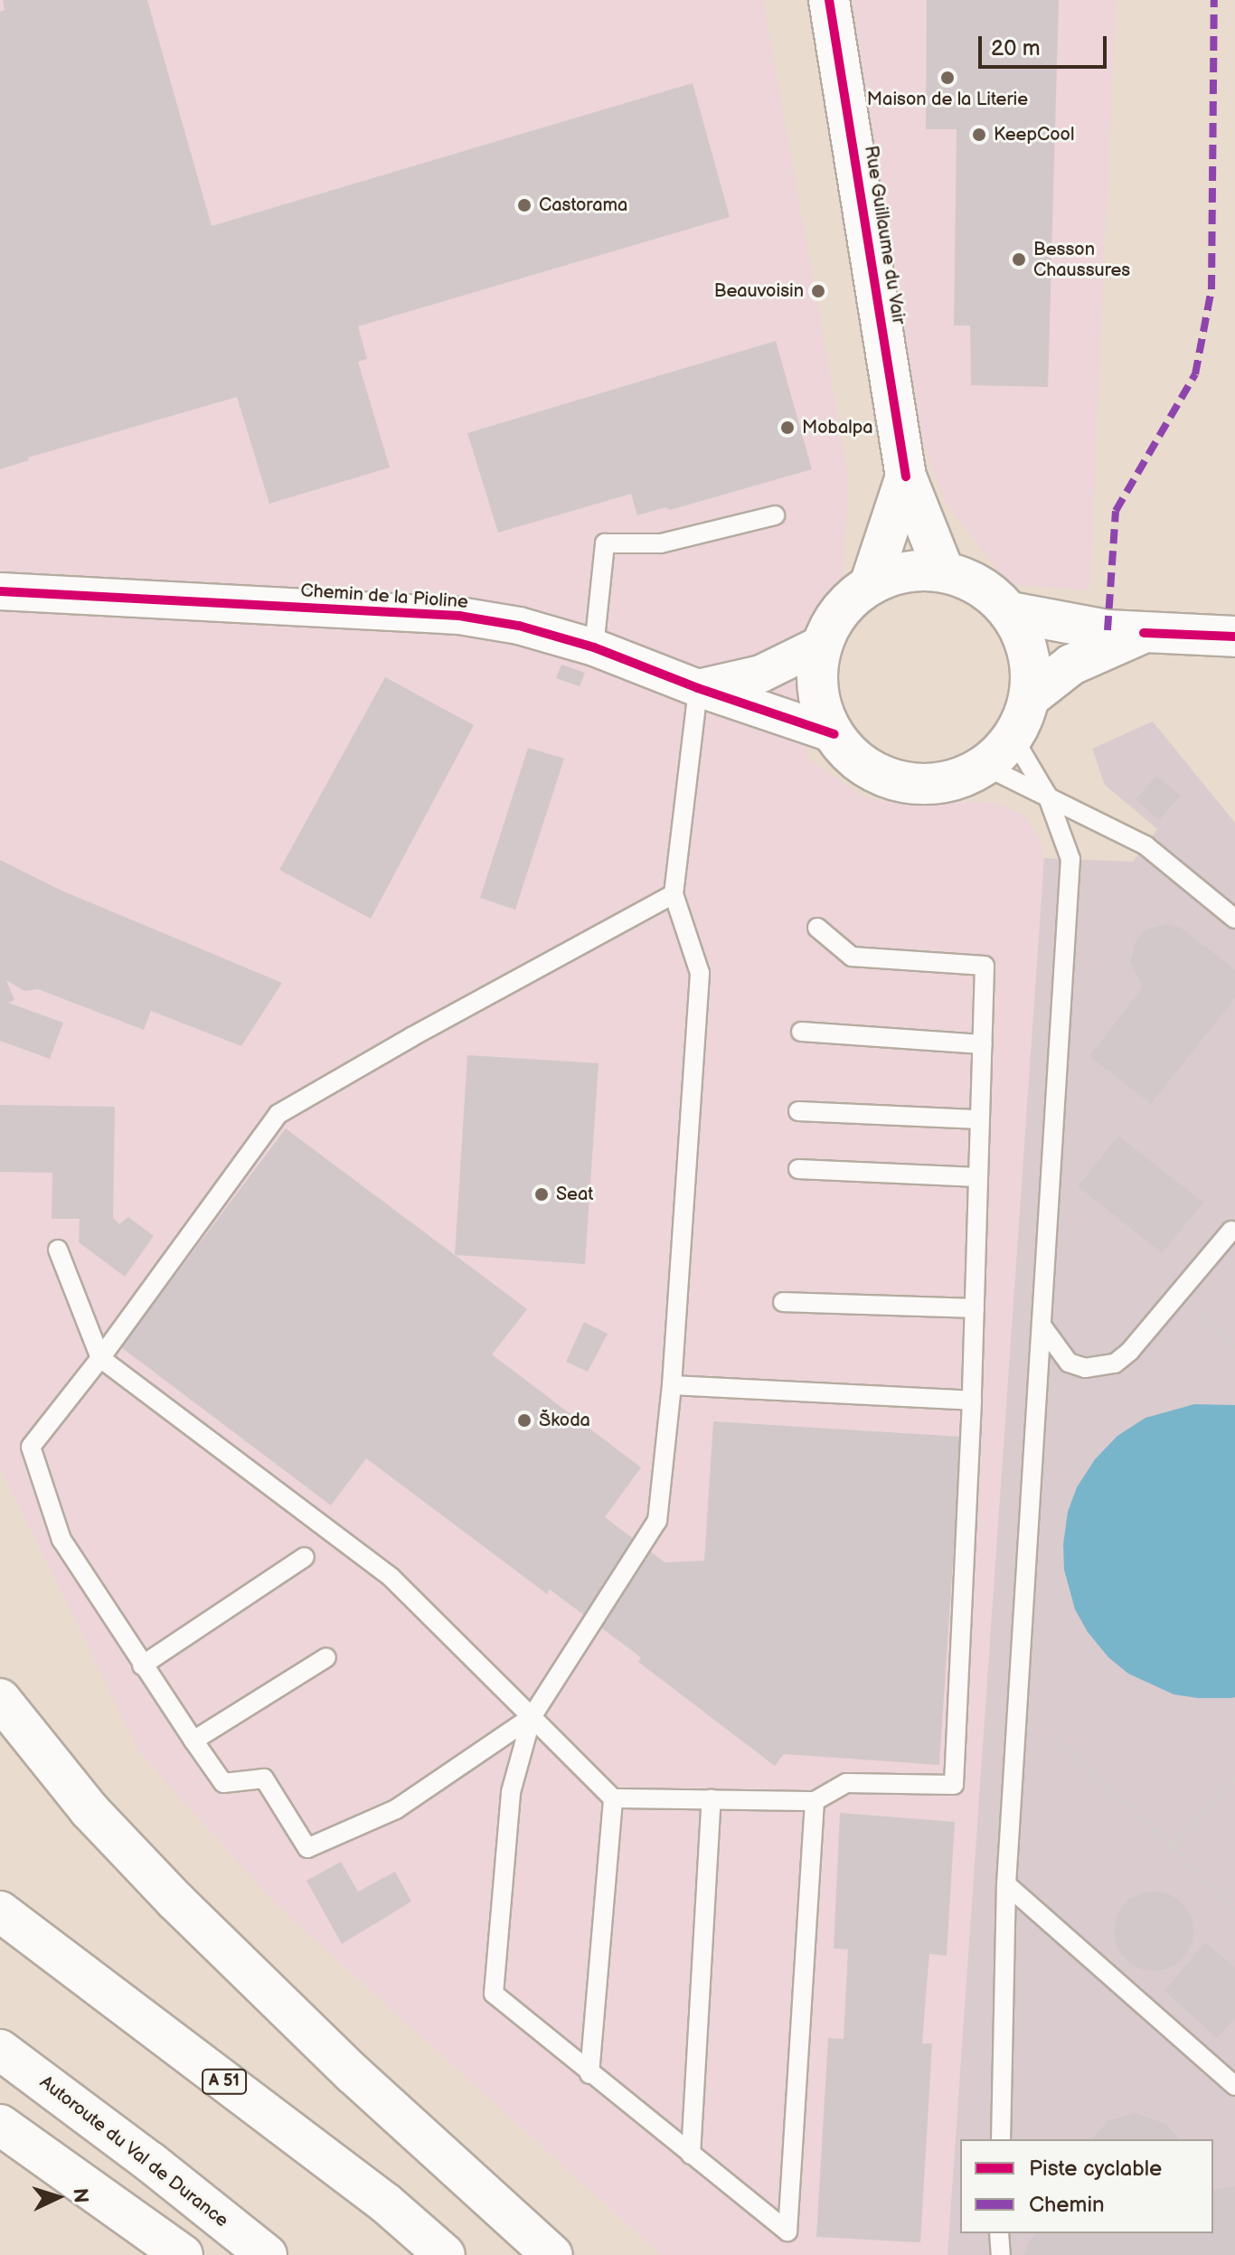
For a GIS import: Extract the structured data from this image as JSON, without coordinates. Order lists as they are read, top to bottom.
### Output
{
  "streets": {
    "main road": ["Rue Guillaume du Vair", "A 51", "Autoroute du Val de Durance"],
    "street": ["Chemin de la Pioline"]
  },
  "crossings": [
    ["Rue Guillaume du Vair", "Chemin de la Pioline"]
  ],
  "places": [
    "Maison de la Literie",
    "KeepCool",
    "Castorama",
    "Besson Chaussures",
    "Beauvoisin",
    "Mobalpa",
    "Seat",
    "Škoda"
  ],
  "legend": ["Piste cyclable", "Chemin"],
  "scale_bar": "20 m",
  "north": "right"
}
